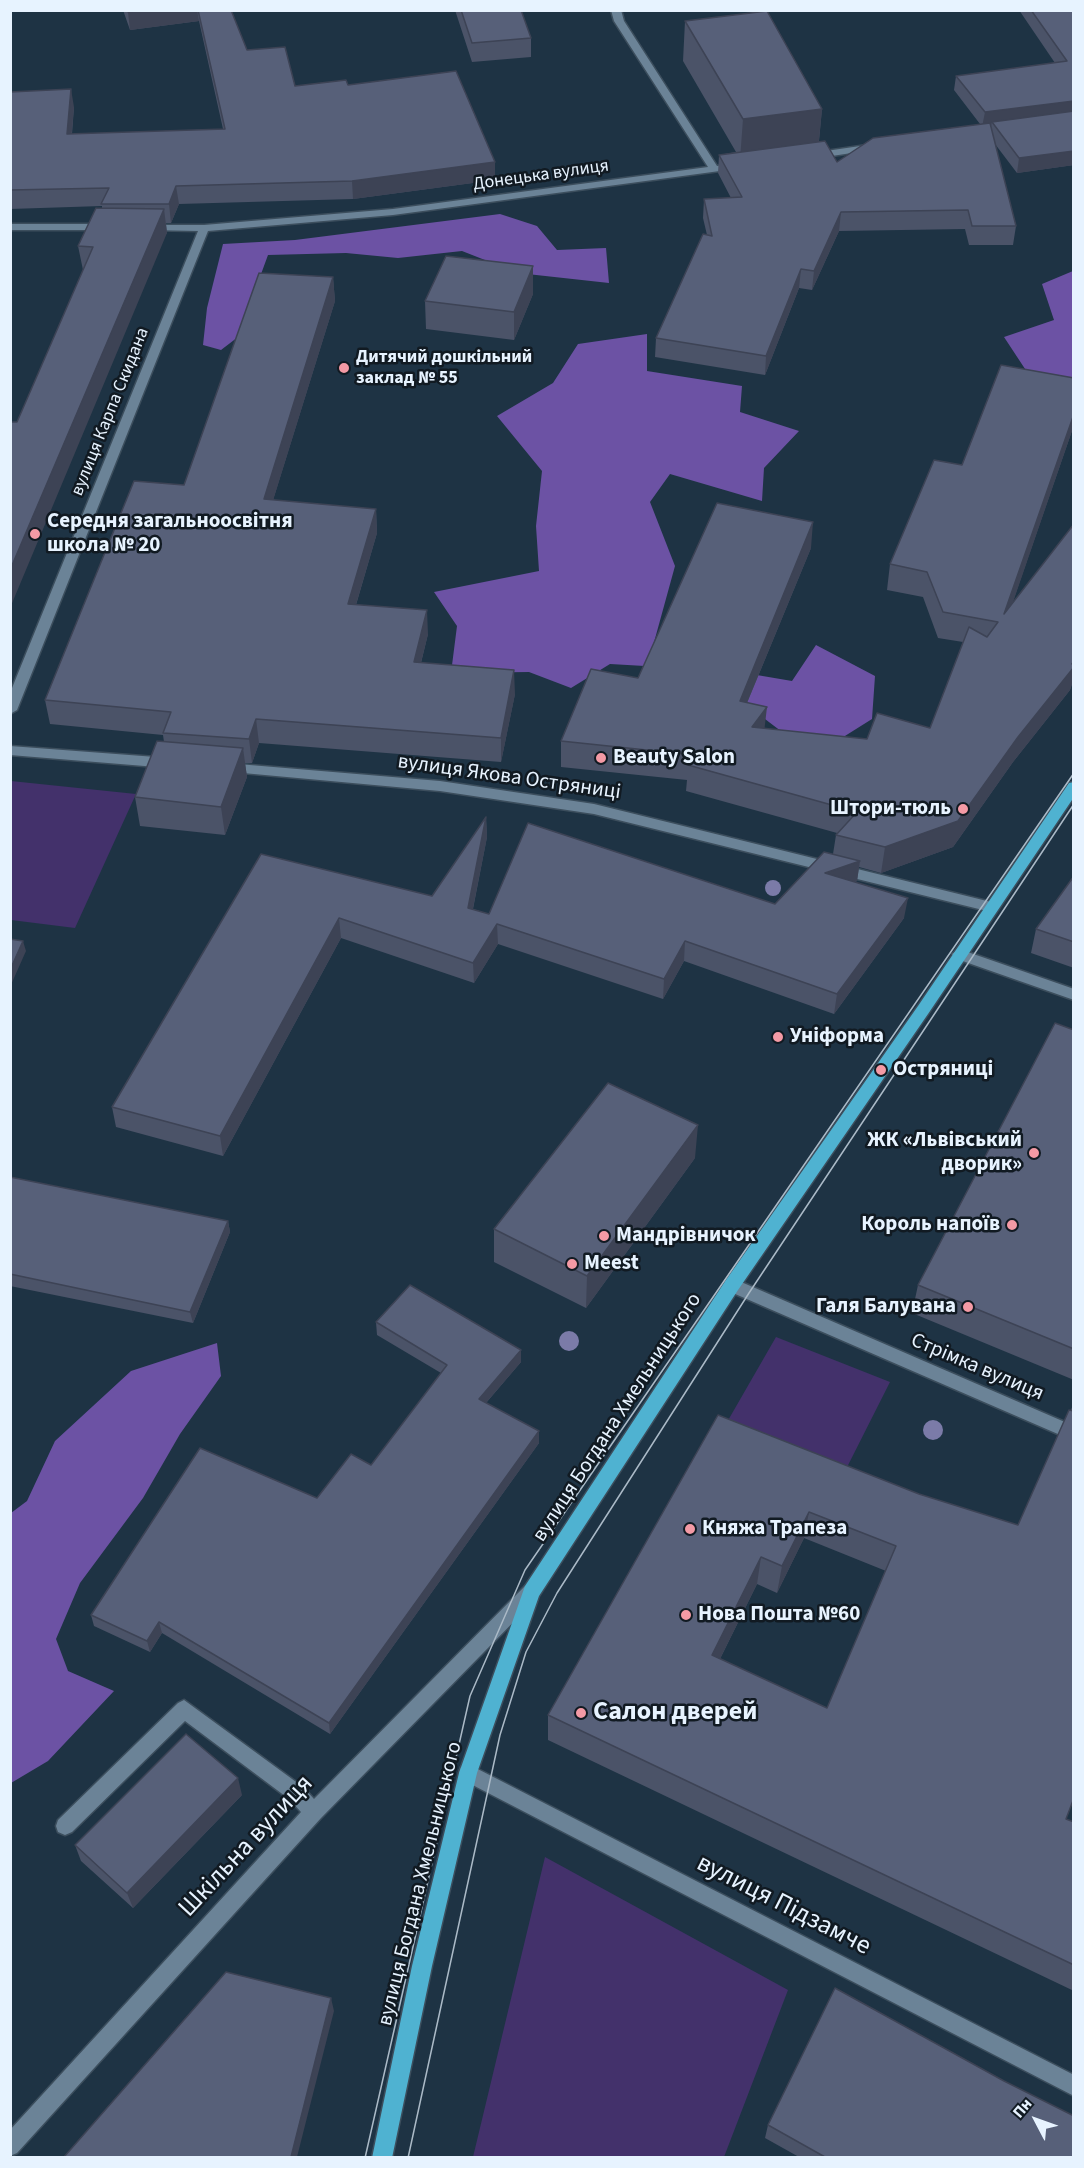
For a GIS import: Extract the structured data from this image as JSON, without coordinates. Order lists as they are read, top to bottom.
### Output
{
  "streets": {
    "main road": ["вулиця Богдана Хмельницького"],
    "street": [
      "Донецька вулиця",
      "вулиця Карпа Скидана",
      "вулиця Якова Остряниці",
      "Стрімка вулиця",
      "Шкільна вулиця",
      "вулиця Підзамче"
    ]
  },
  "crossings": [
    ["Донецька вулиця", "вулиця Карпа Скидана"],
    ["вулиця Якова Остряниці", "вулиця Богдана Хмельницького"],
    ["Стрімка вулиця", "вулиця Богдана Хмельницького"],
    ["вулиця Богдана Хмельницького", "Шкільна вулиця"],
    ["вулиця Богдана Хмельницького", "вулиця Підзамче"]
  ],
  "places": [
    "Дитячий дошкільний заклад № 55",
    "Середня загальноосвітня школа № 20",
    "Beauty Salon",
    "Штори-тюль",
    "Уніформа",
    "Остряниці",
    "ЖК «Львівський дворик»",
    "Король напоїв",
    "Мандрівничок",
    "Meest",
    "Галя Балувана",
    "Княжа Трапеза",
    "Нова Пошта №60",
    "Салон дверей"
  ],
  "north": "top left"
}
